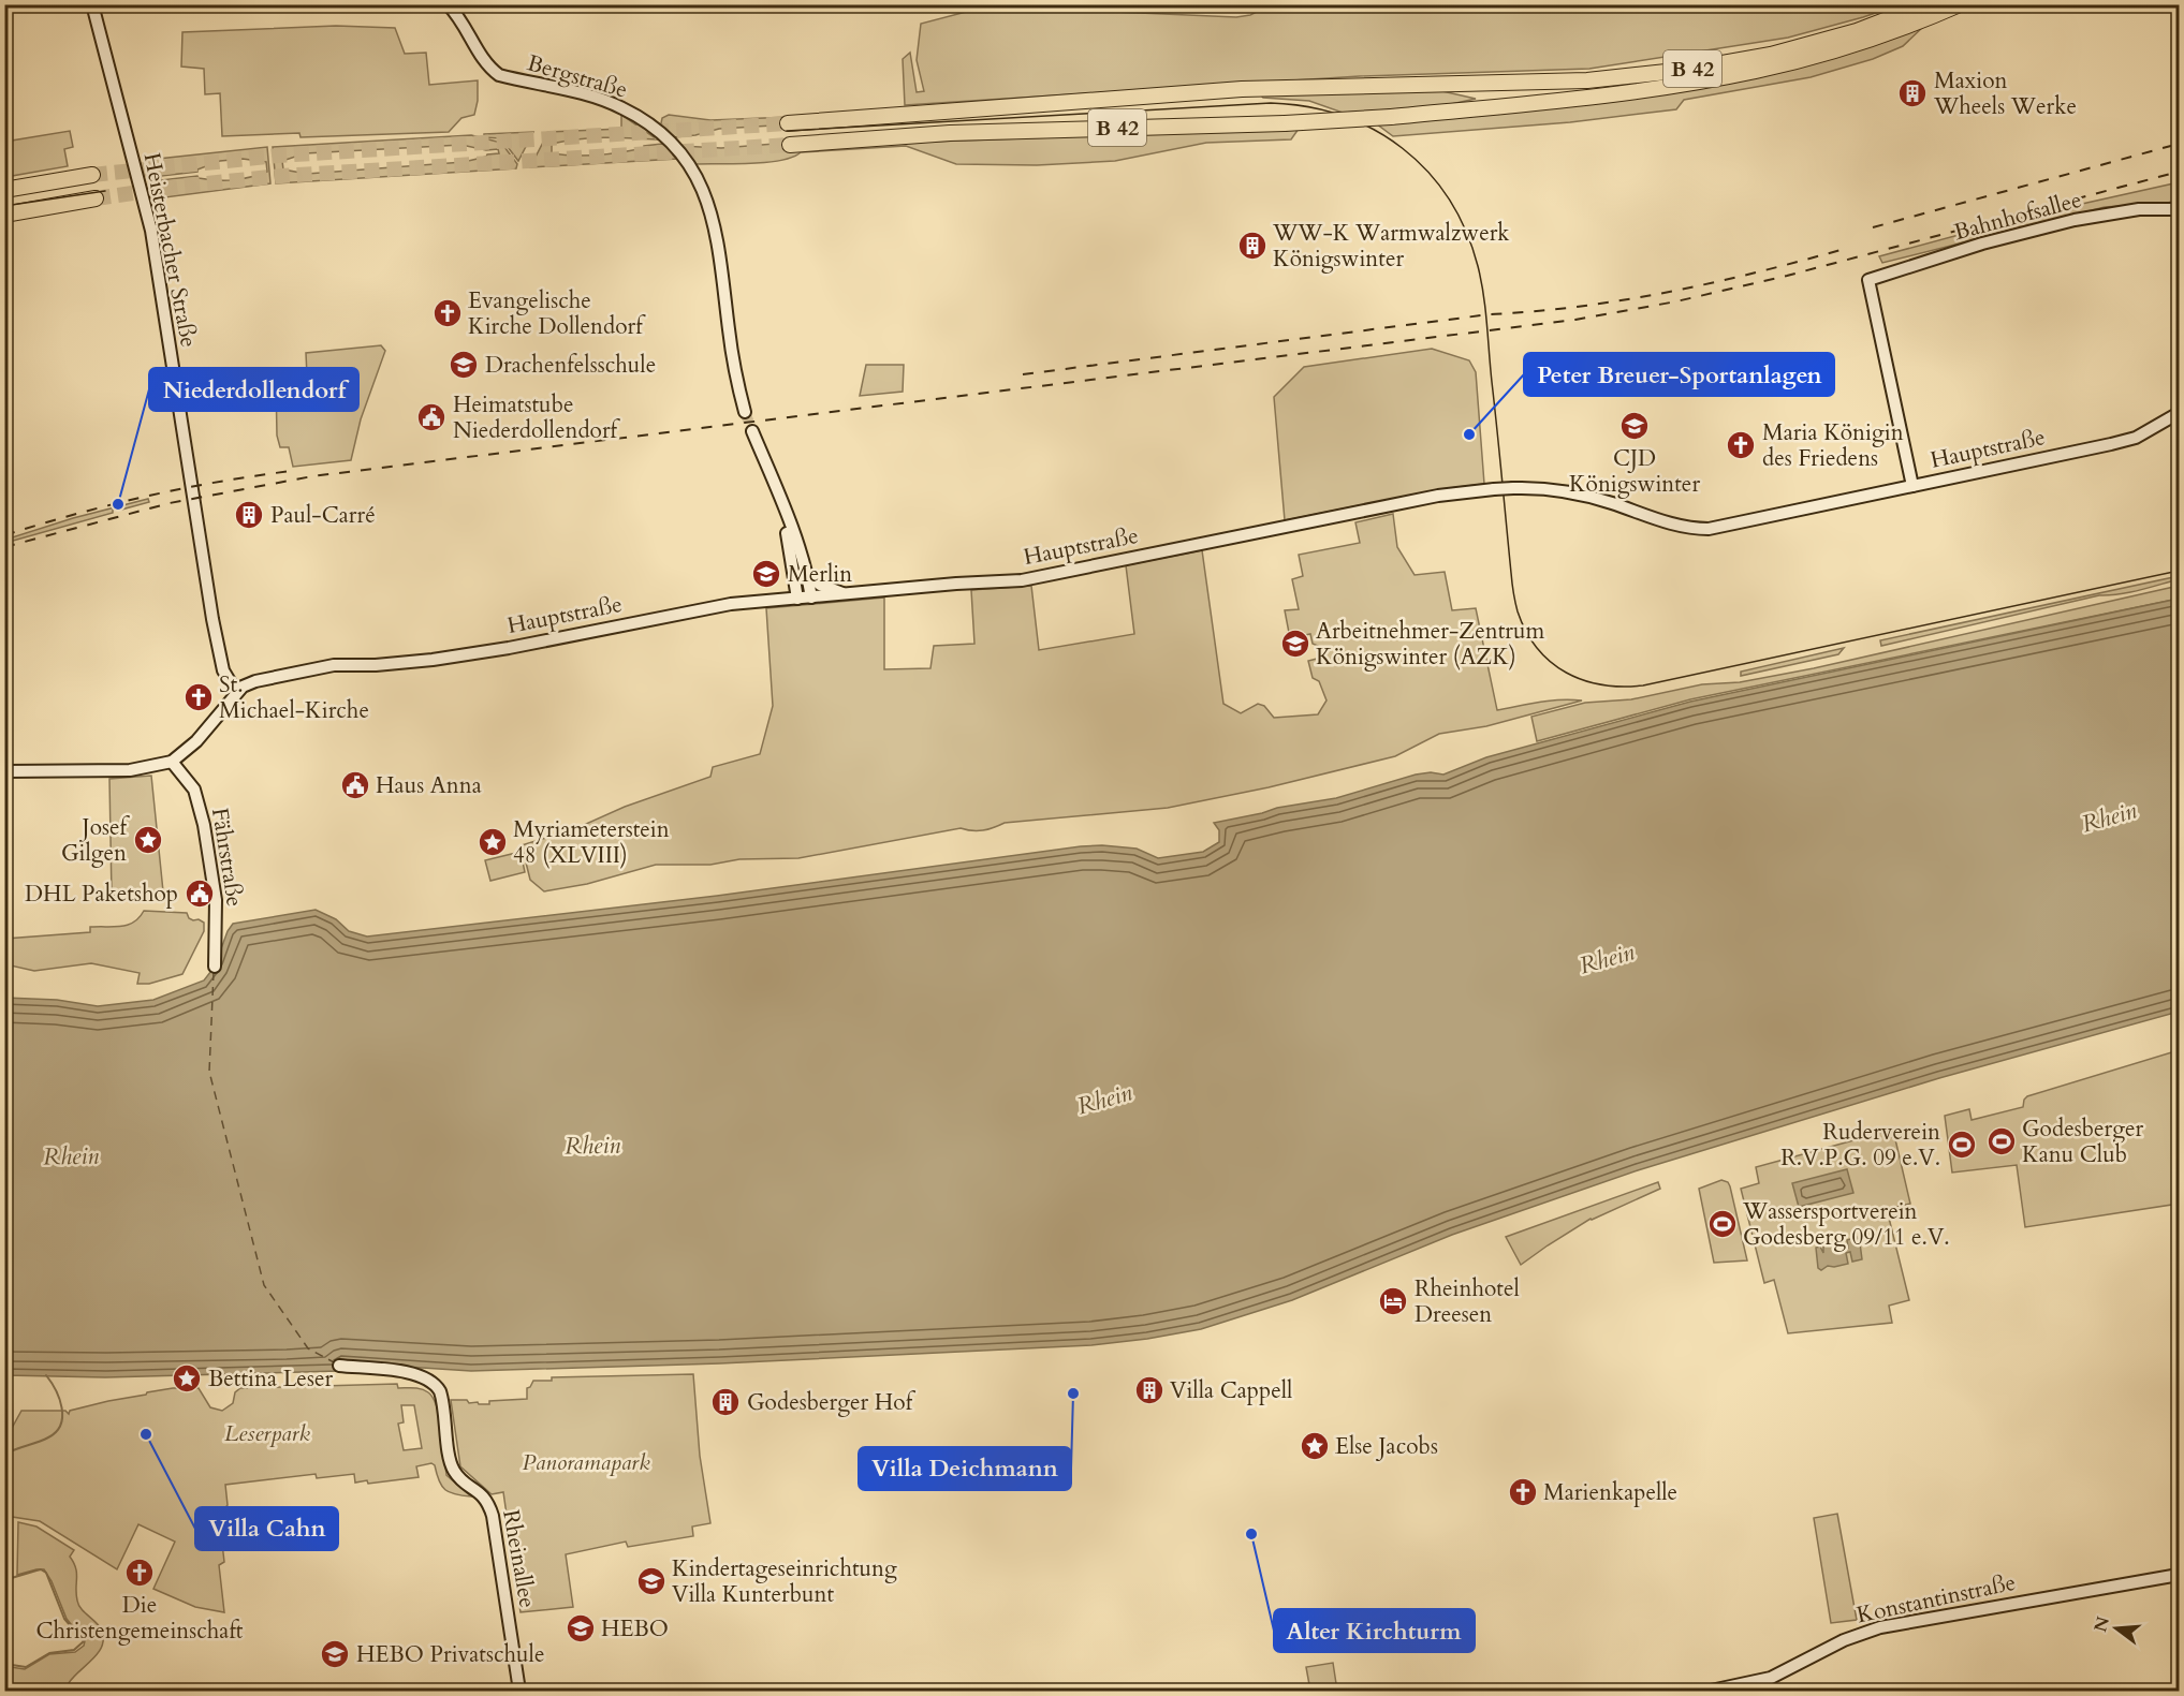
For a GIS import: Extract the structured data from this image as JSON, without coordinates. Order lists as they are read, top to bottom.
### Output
{
  "streets": {
    "highway": ["B 42"],
    "street": [
      "Bergstraße",
      "Bahnhofsallee",
      "Heisterbacher Straße",
      "Hauptstraße",
      "Fährstraße",
      "Rheinallee",
      "Konstantinstraße"
    ]
  },
  "crossings": [
    ["Bahnhofsallee", "Hauptstraße"],
    ["Heisterbacher Straße", "Hauptstraße"],
    ["Hauptstraße", "Fährstraße"]
  ],
  "water": ["Rhein"],
  "parks": ["Leserpark", "Panoramapark"],
  "places": {
    "building": [
      "Maxion Wheels Werke",
      "WW-K Warmwalzwerk Königswinter",
      "Paul-Carré",
      "Villa Cappell",
      "Godesberger Hof"
    ],
    "church": [
      "Evangelische Kirche Dollendorf",
      "Maria Königin des Friedens",
      "St. Michael-Kirche",
      "Marienkapelle",
      "Die Christengemeinschaft"
    ],
    "school or university": [
      "Drachenfelsschule",
      "CJD Königswinter",
      "Merlin",
      "Arbeitnehmer-Zentrum Königswinter (AZK)",
      "Kindertageseinrichtung Villa Kunterbunt",
      "HEBO",
      "HEBO Privatschule"
    ],
    "public building": ["Heimatstube Niederdollendorf", "Haus Anna", "DHL Paketshop"],
    "other": [
      "Peter Breuer-Sportanlagen",
      "Niederdollendorf",
      "Villa Deichmann",
      "Villa Cahn",
      "Alter Kirchturm"
    ],
    "place": [
      "Josef Gilgen",
      "Myriameterstein 48 (XLVIII)",
      "Bettina Leser",
      "Else Jacobs"
    ],
    "sports": ["Godesberger Kanu Club", "Ruderverein R.V.P.G. 09 e.V.", "Wassersportverein Godesberg 09/11 e.V."],
    "hotel": ["Rheinhotel Dreesen"]
  },
  "north": "left"
}
